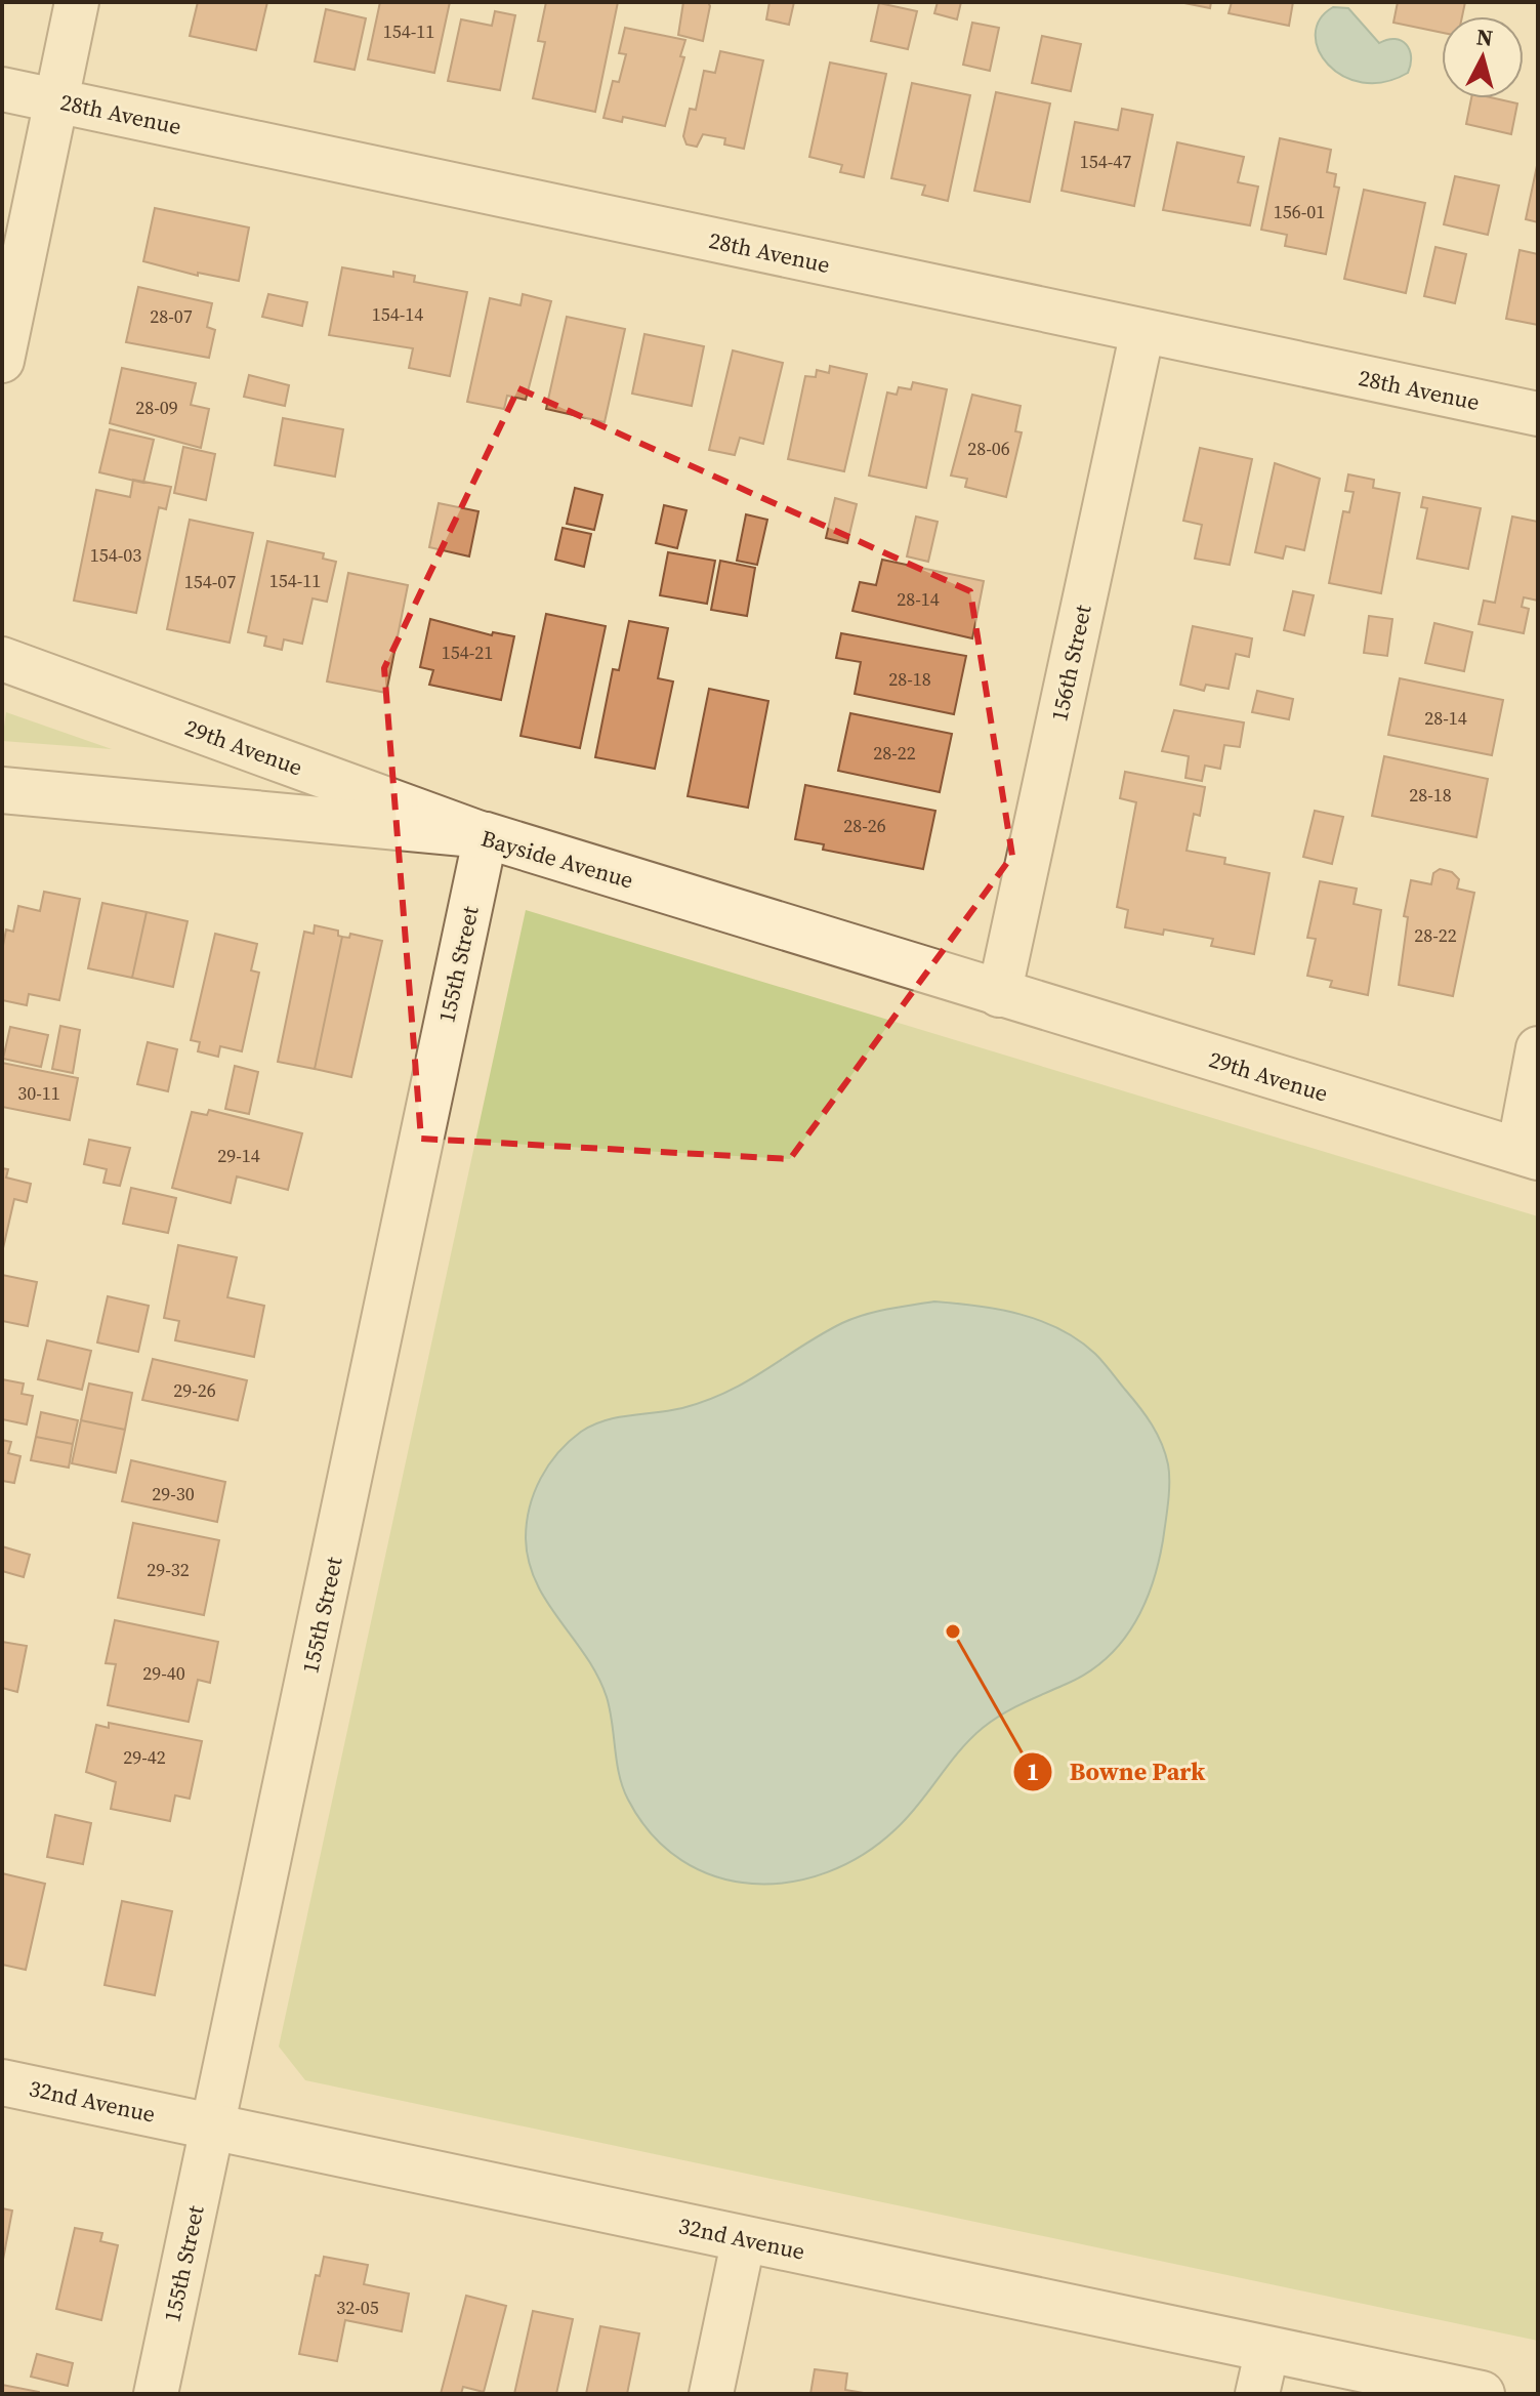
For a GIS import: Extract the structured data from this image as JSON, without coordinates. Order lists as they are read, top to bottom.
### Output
{
  "streets": {
    "street": [
      "28th Avenue",
      "156th Street",
      "29th Avenue",
      "Bayside Avenue",
      "155th Street",
      "32nd Avenue"
    ]
  },
  "crossings": [
    ["28th Avenue", "156th Street"],
    ["156th Street", "29th Avenue"],
    ["156th Street", "Bayside Avenue"],
    ["29th Avenue", "Bayside Avenue"],
    ["29th Avenue", "155th Street"],
    ["Bayside Avenue", "155th Street"],
    ["155th Street", "32nd Avenue"]
  ],
  "places": ["Bowne Park"],
  "house_numbers": [
    "154-11",
    "154-47",
    "156-01",
    "154-14",
    "28-07",
    "28-09",
    "28-06",
    "154-03",
    "154-11",
    "154-07",
    "28-14",
    "154-21",
    "28-18",
    "28-14",
    "28-22",
    "28-18",
    "28-26",
    "28-22",
    "30-11",
    "29-14",
    "29-26",
    "29-30",
    "29-32",
    "29-40",
    "29-42",
    "32-05"
  ],
  "north": "top"
}
